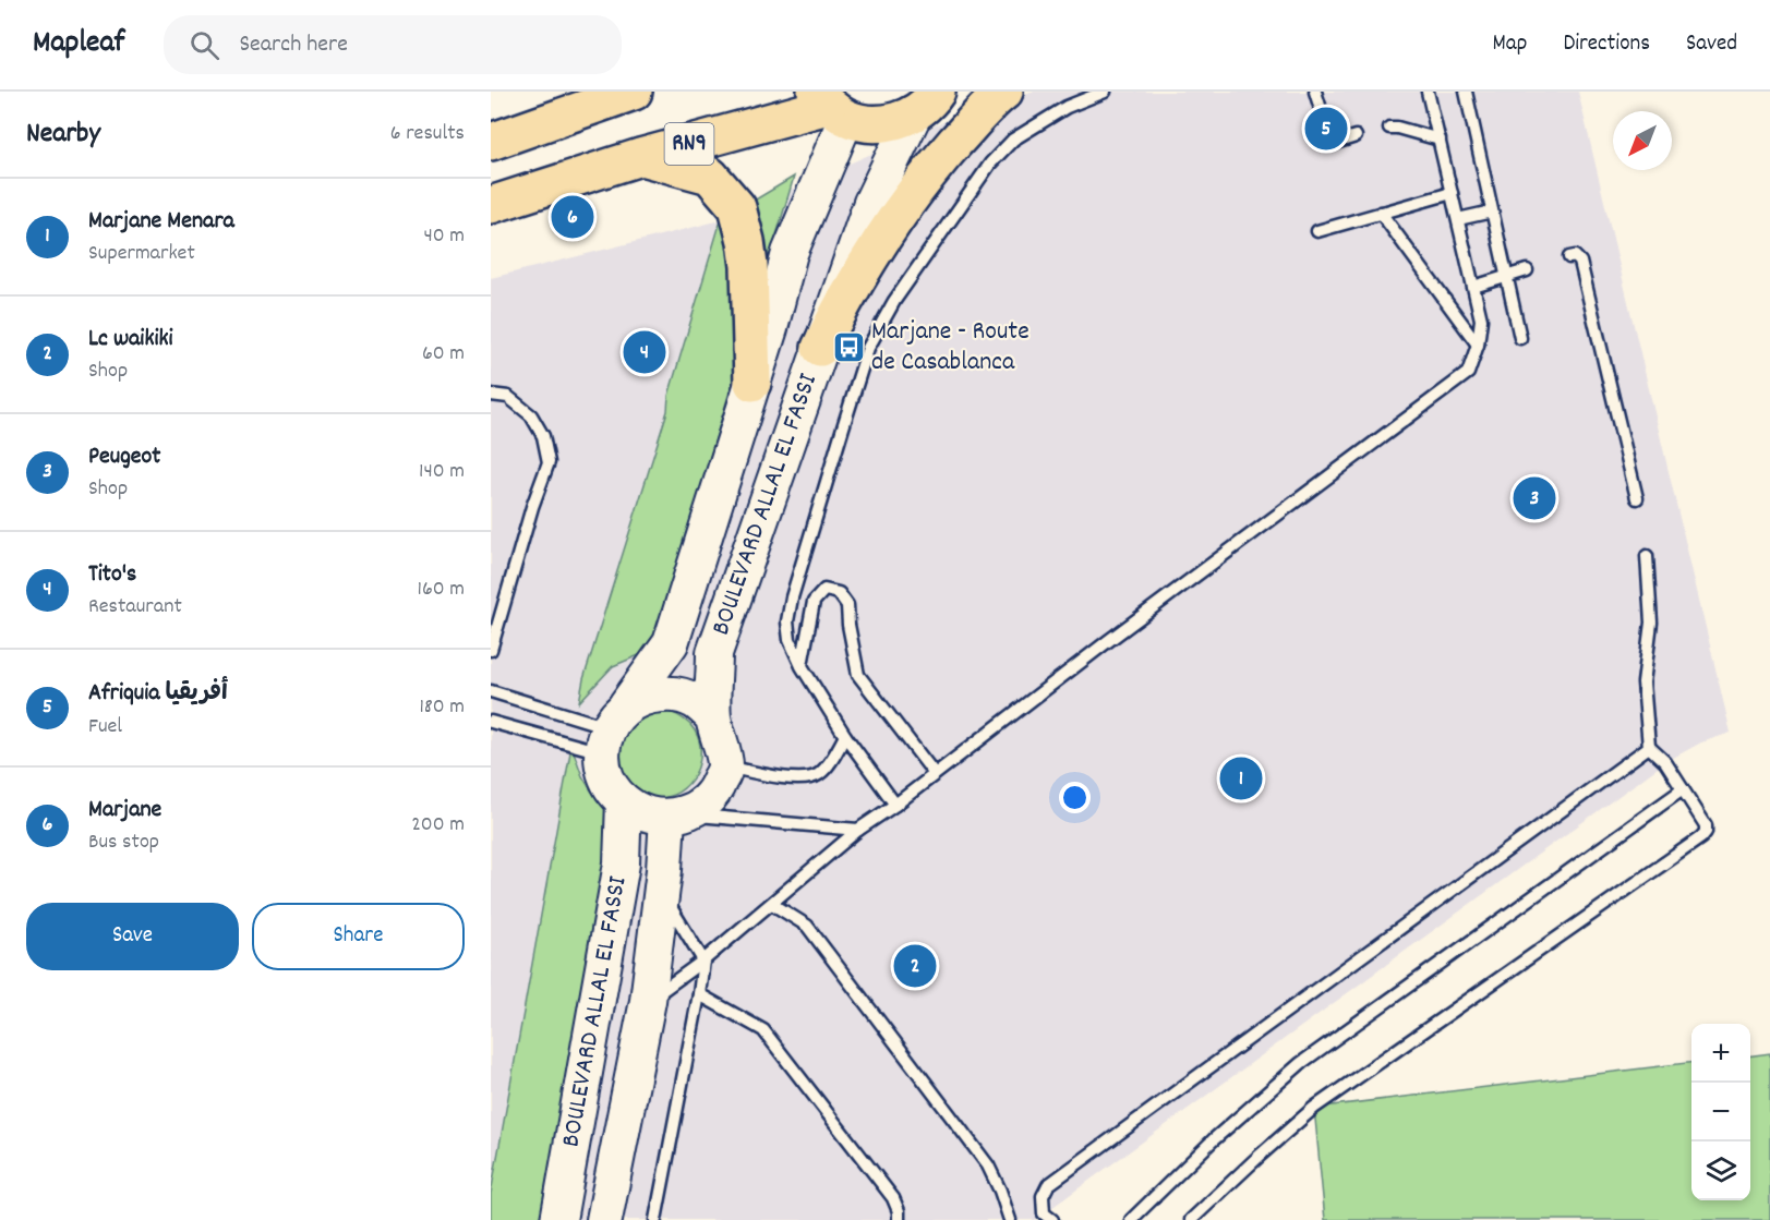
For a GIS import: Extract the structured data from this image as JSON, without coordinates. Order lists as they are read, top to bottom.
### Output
{
  "streets": {
    "main road": ["RN9", "BOULEVARD ALLAL EL FASSI"]
  },
  "crossings": [
    ["RN9", "BOULEVARD ALLAL EL FASSI"]
  ],
  "places": {
    "bus stop": ["Marjane - Route de Casablanca"]
  },
  "north": "bottom left",
  "page": {
    "header": "Mapleaf",
    "search": "Search here",
    "nav": ["Map", "Directions", "Saved"],
    "heading": ["Nearby", "6 results"],
    "pins": [
      "5",
      "6",
      "4",
      "3",
      "1",
      "2"
    ],
    "list": [
      {
        "mark": "1",
        "name": "Marjane Menara",
        "note": "Supermarket",
        "value": "40 m"
      },
      {
        "mark": "2",
        "name": "Lc waikiki",
        "note": "Shop",
        "value": "60 m"
      },
      {
        "mark": "3",
        "name": "Peugeot",
        "note": "Shop",
        "value": "140 m"
      },
      {
        "mark": "4",
        "name": "Tito's",
        "note": "Restaurant",
        "value": "160 m"
      },
      {
        "mark": "5",
        "name": "Afriquia أفريقيا",
        "note": "Fuel",
        "value": "180 m"
      },
      {
        "mark": "6",
        "name": "Marjane",
        "note": "Bus stop",
        "value": "200 m"
      }
    ],
    "buttons": ["Save", "Share"],
    "map_buttons": ["+", "−"]
  }
}
